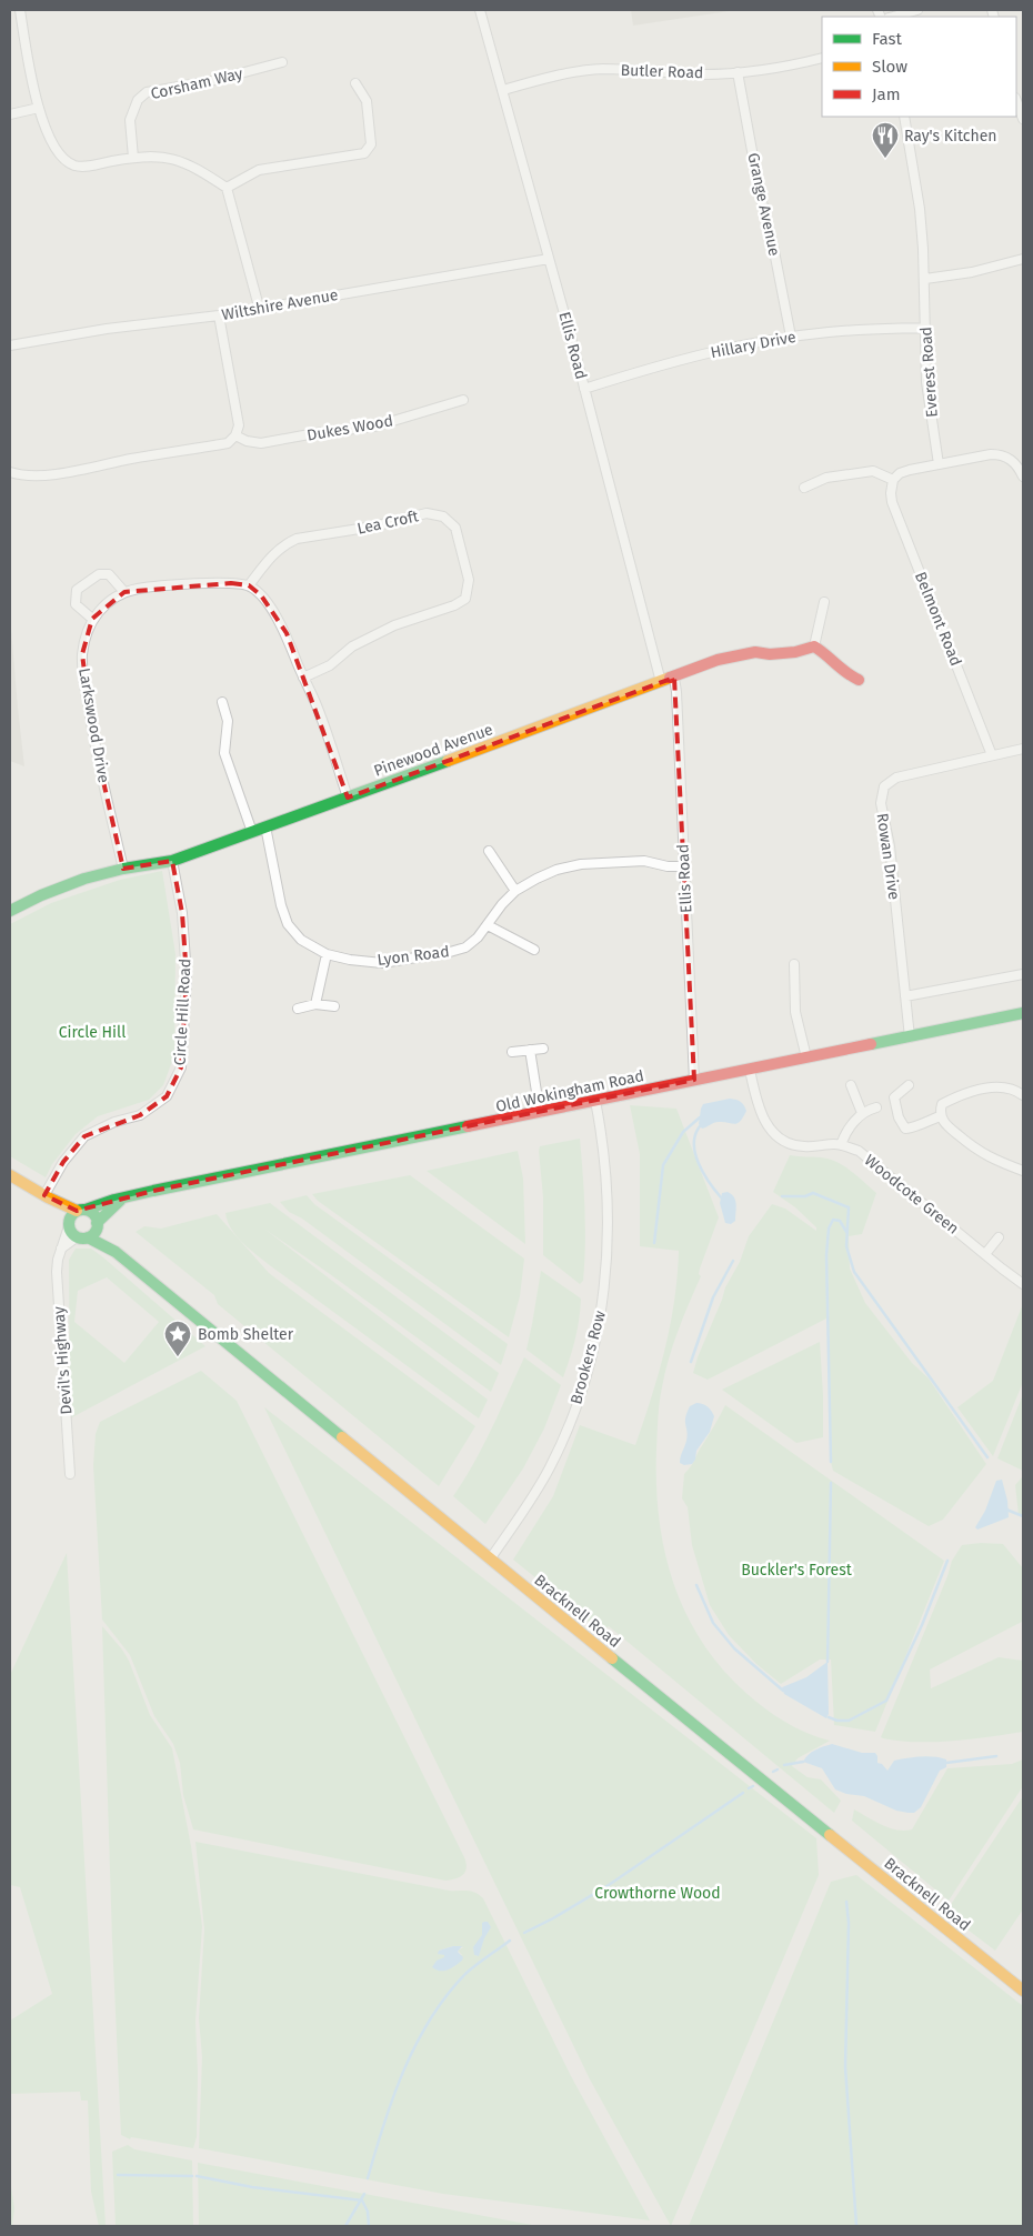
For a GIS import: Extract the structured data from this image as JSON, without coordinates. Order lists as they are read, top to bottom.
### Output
{
  "streets": {
    "street": [
      "Butler Road",
      "Corsham Way",
      "Grange Avenue",
      "Wiltshire Avenue",
      "Hillary Drive",
      "Ellis Road",
      "Everest Road",
      "Dukes Wood",
      "Lea Croft",
      "Belmont Road",
      "Larkswood Drive",
      "Pinewood Avenue",
      "Rowan Drive",
      "Lyon Road",
      "Circle Hill Road",
      "Old Wokingham Road",
      "Woodcote Green",
      "Brookers Row",
      "Devil's Highway",
      "Bracknell Road"
    ]
  },
  "crossings": [
    ["Butler Road", "Grange Avenue"],
    ["Butler Road", "Ellis Road"],
    ["Grange Avenue", "Hillary Drive"],
    ["Wiltshire Avenue", "Ellis Road"],
    ["Hillary Drive", "Ellis Road"],
    ["Hillary Drive", "Everest Road"],
    ["Ellis Road", "Pinewood Avenue"],
    ["Ellis Road", "Lyon Road"],
    ["Ellis Road", "Old Wokingham Road"],
    ["Lea Croft", "Larkswood Drive"],
    ["Belmont Road", "Rowan Drive"],
    ["Larkswood Drive", "Pinewood Avenue"],
    ["Pinewood Avenue", "Lyon Road"],
    ["Pinewood Avenue", "Circle Hill Road"],
    ["Rowan Drive", "Old Wokingham Road"],
    ["Old Wokingham Road", "Woodcote Green"],
    ["Old Wokingham Road", "Brookers Row"],
    ["Old Wokingham Road", "Devil's Highway"],
    ["Old Wokingham Road", "Bracknell Road"],
    ["Brookers Row", "Bracknell Road"],
    ["Devil's Highway", "Bracknell Road"]
  ],
  "parks": ["Circle Hill", "Buckler's Forest", "Crowthorne Wood"],
  "places": {
    "restaurant": ["Ray's Kitchen"],
    "place": ["Bomb Shelter"]
  },
  "legend": ["Fast", "Slow", "Jam"]
}
